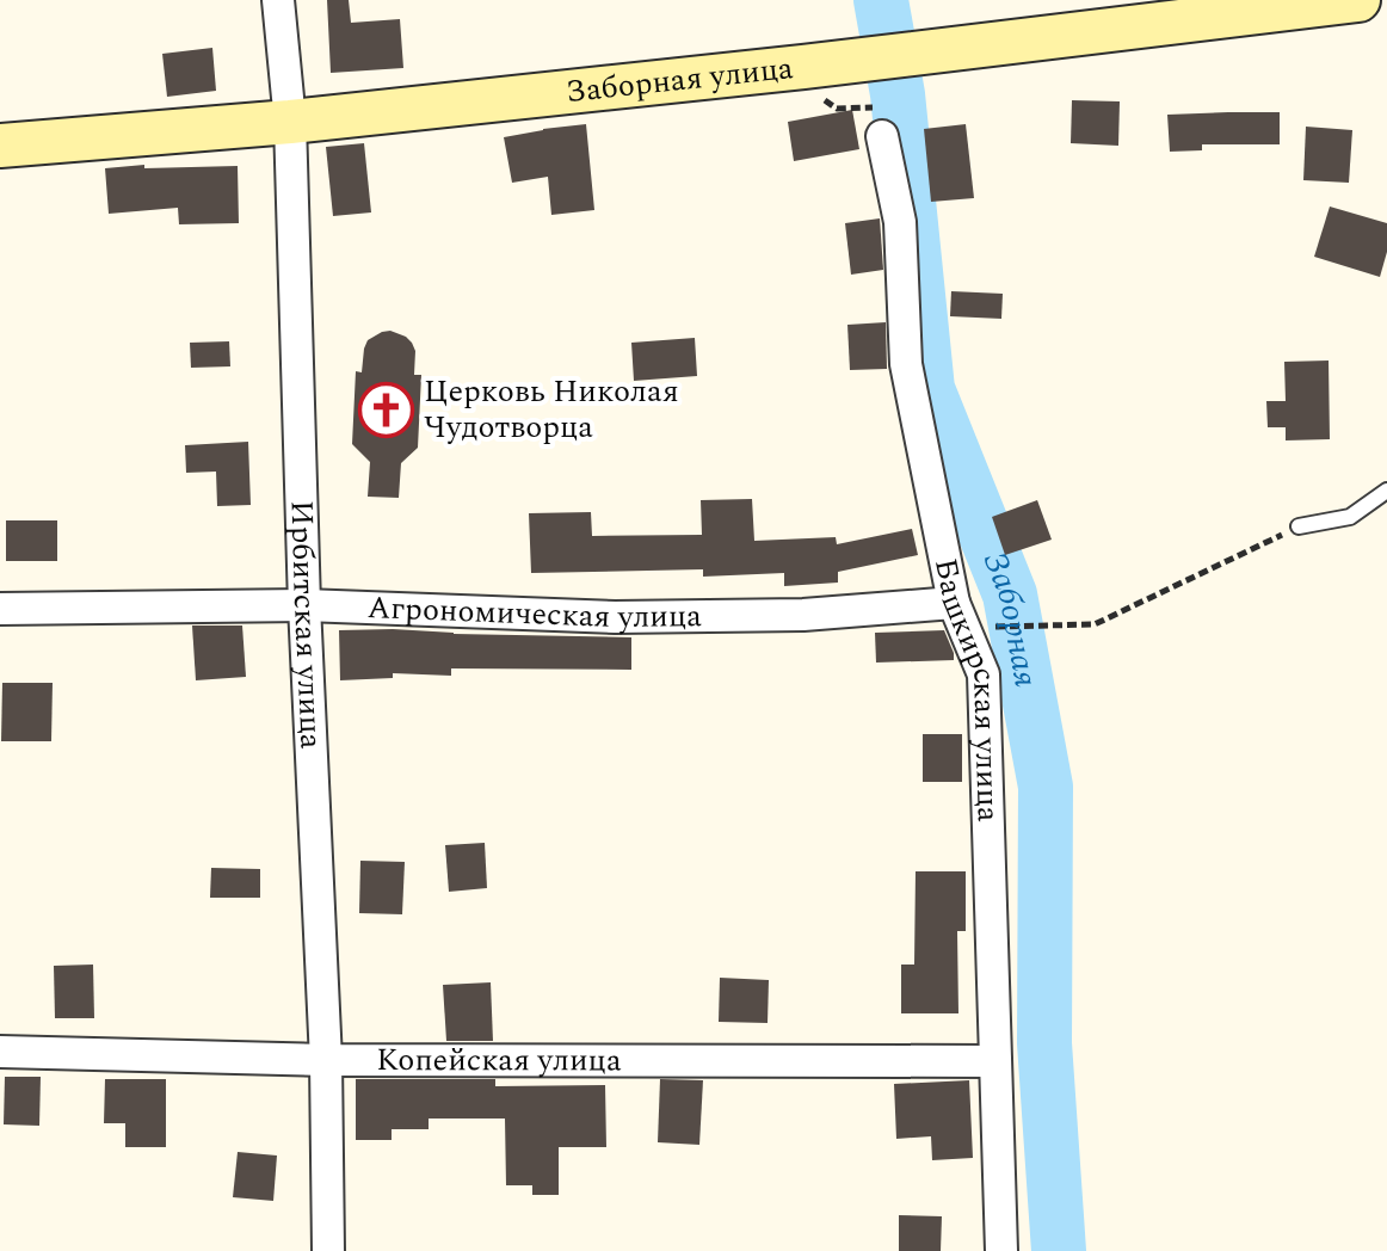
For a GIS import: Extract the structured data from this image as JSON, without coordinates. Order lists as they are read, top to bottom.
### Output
{
  "streets": {
    "street": [
      "Заборная улица",
      "Агрономическая улица",
      "Ирбитская улица",
      "Башкирская улица",
      "Копейская улица"
    ]
  },
  "crossings": [
    ["Заборная улица", "Ирбитская улица"],
    ["Агрономическая улица", "Ирбитская улица"],
    ["Агрономическая улица", "Башкирская улица"],
    ["Ирбитская улица", "Копейская улица"],
    ["Башкирская улица", "Копейская улица"]
  ],
  "water": ["Заборная"],
  "places": {
    "church": ["Церковь Николая Чудотворца"]
  }
}
